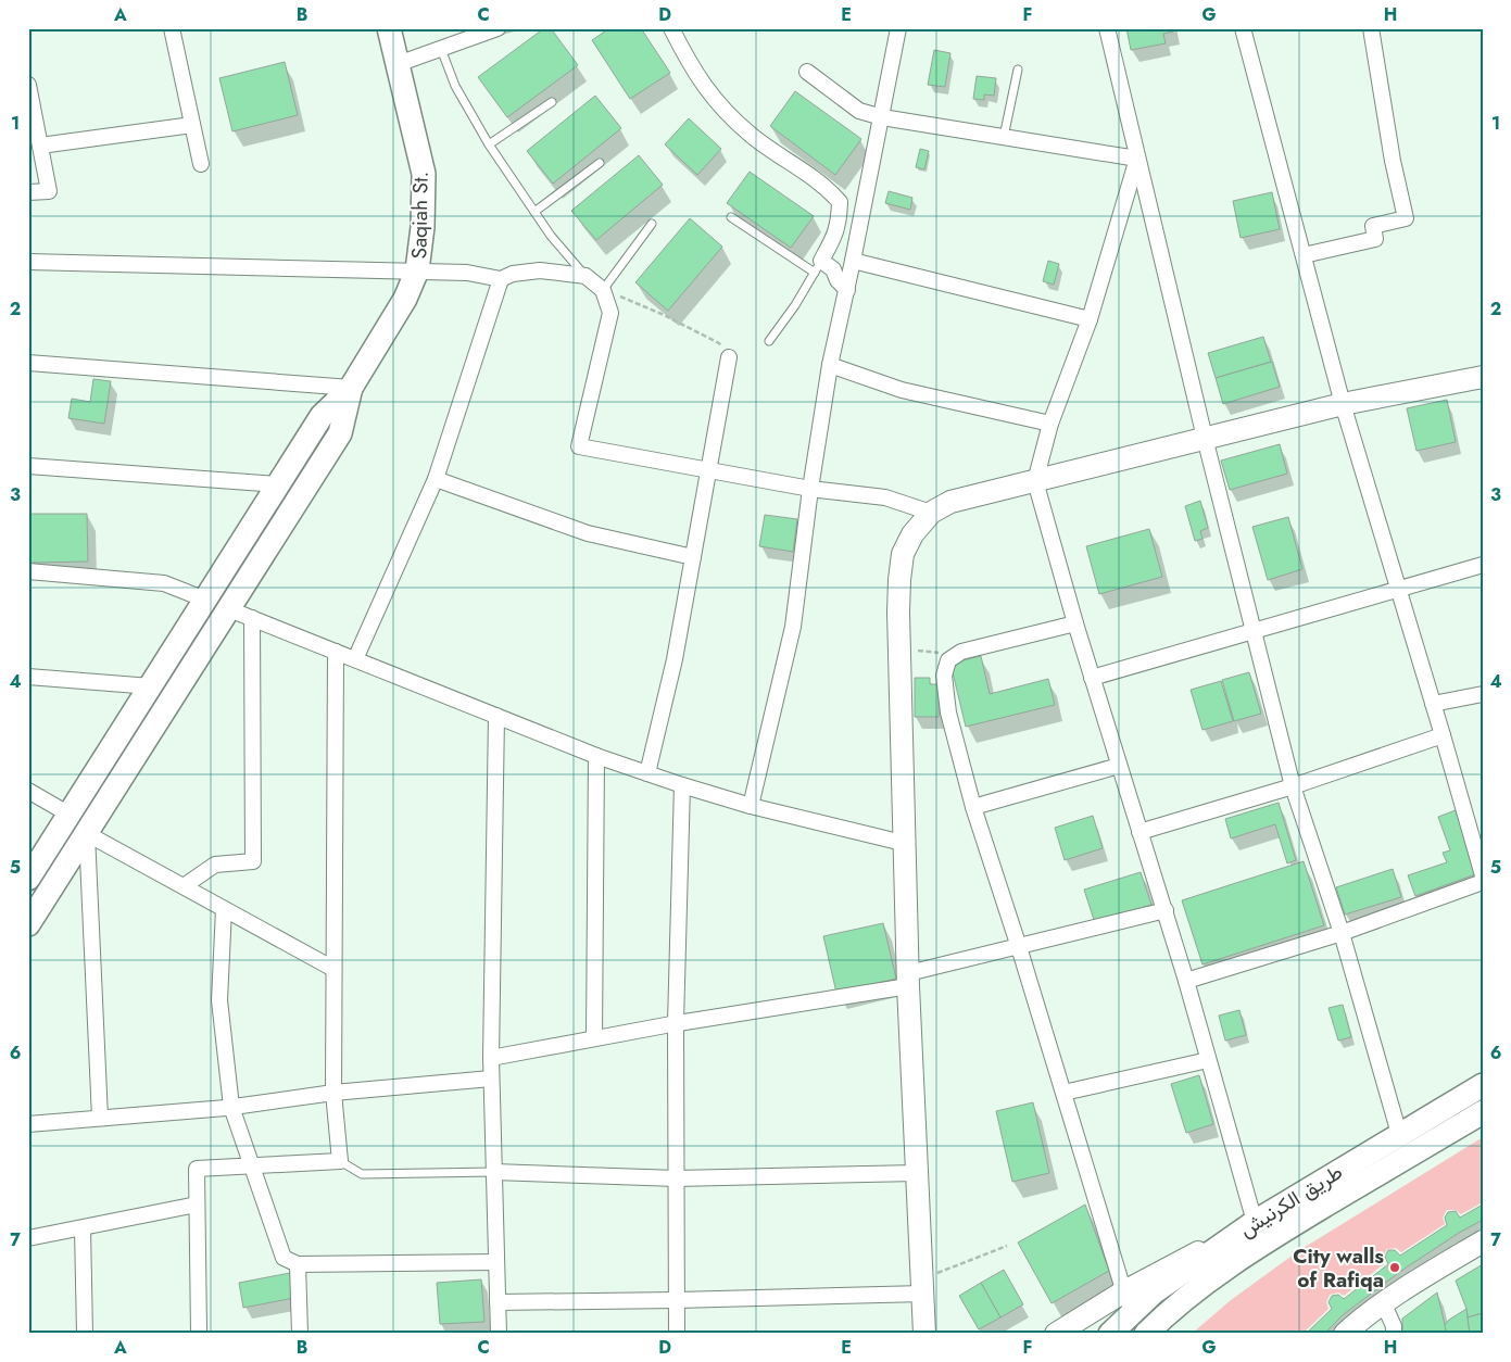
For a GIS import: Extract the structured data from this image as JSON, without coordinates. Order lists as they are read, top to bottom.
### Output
{
  "streets": {
    "main road": ["Saqiah St.", "طريق الكرنيش"]
  },
  "places": ["City walls of Rafiqa"],
  "grid": {
    "columns": [
      "A",
      "B",
      "C",
      "D",
      "E",
      "F",
      "G",
      "H"
    ],
    "rows": [
      "1",
      "2",
      "3",
      "4",
      "5",
      "6",
      "7"
    ]
  }
}
